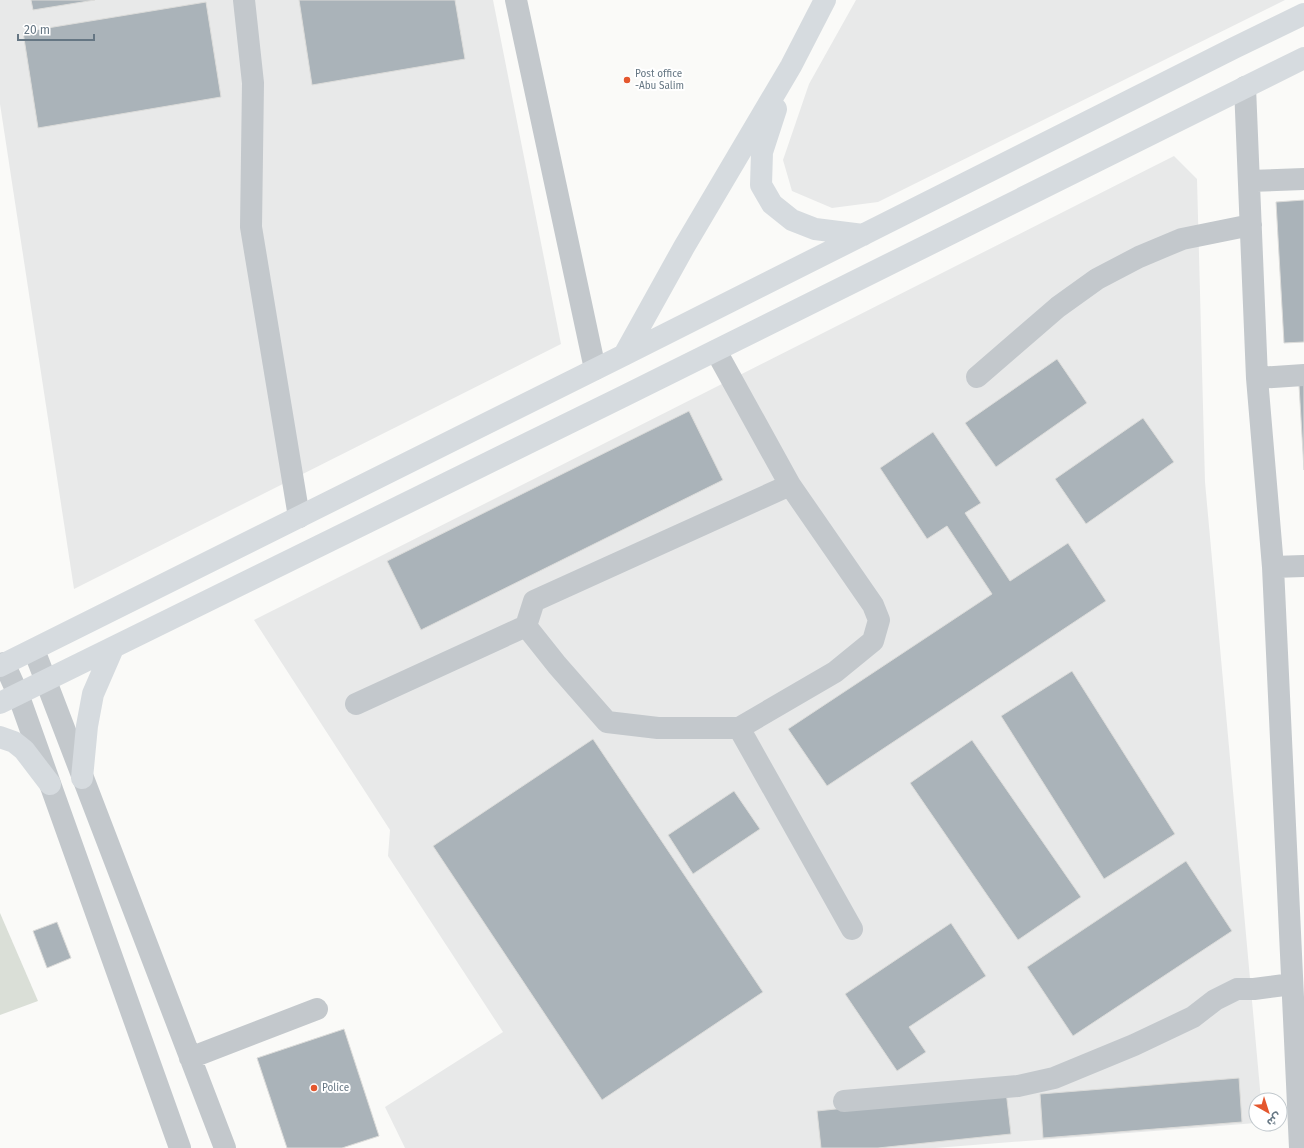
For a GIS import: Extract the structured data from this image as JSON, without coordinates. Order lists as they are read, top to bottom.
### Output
{
  "places": ["Post office -Abu Salim", "Police"],
  "scale_bar": "20 m",
  "north": "bottom right"
}
